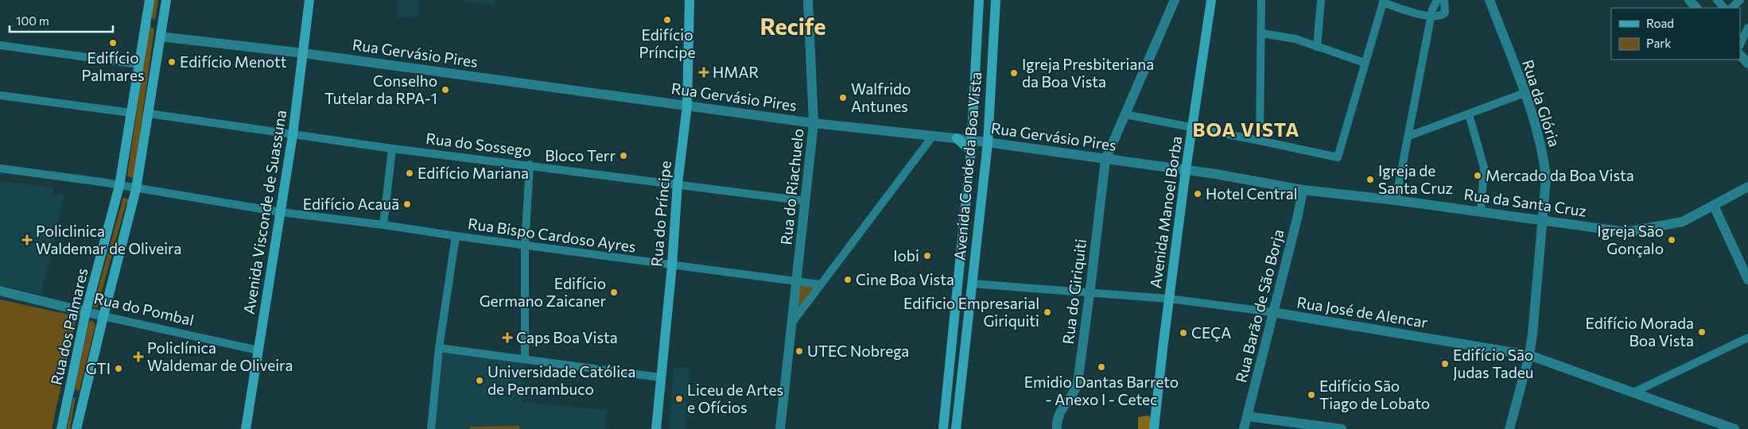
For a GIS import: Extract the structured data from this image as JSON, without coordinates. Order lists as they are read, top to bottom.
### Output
{
  "streets": {
    "main road": [
      "Avenida Conde da Boa Vista",
      "Avenida Visconde de Suassuna",
      "Avenida Manoel Borba",
      "Rua do Príncipe",
      "Rua dos Palmares"
    ],
    "street": [
      "Rua Gervásio Pires",
      "Rua da Glória",
      "Rua do Sossego",
      "Rua do Riachuelo",
      "Rua da Santa Cruz",
      "Rua Bispo Cardoso Ayres",
      "Rua do Giriquiti",
      "Rua Barão de São Borja",
      "Rua do Pombal",
      "Rua José de Alencar"
    ]
  },
  "crossings": [
    ["Rua Gervásio Pires", "Avenida Conde da Boa Vista"],
    ["Rua Gervásio Pires", "Rua do Riachuelo"],
    ["Rua Gervásio Pires", "Rua da Santa Cruz"],
    ["Rua Gervásio Pires", "Avenida Visconde de Suassuna"],
    ["Rua Gervásio Pires", "Avenida Manoel Borba"],
    ["Rua Gervásio Pires", "Rua do Príncipe"],
    ["Rua Gervásio Pires", "Rua do Giriquiti"],
    ["Rua Gervásio Pires", "Rua Barão de São Borja"],
    ["Rua Gervásio Pires", "Rua dos Palmares"],
    ["Rua da Glória", "Rua da Santa Cruz"],
    ["Rua da Glória", "Rua José de Alencar"],
    ["Rua do Sossego", "Rua do Riachuelo"],
    ["Rua do Sossego", "Avenida Visconde de Suassuna"],
    ["Rua do Sossego", "Rua do Príncipe"],
    ["Rua do Sossego", "Rua dos Palmares"],
    ["Avenida Conde da Boa Vista", "Rua José de Alencar"],
    ["Rua do Riachuelo", "Rua Bispo Cardoso Ayres"],
    ["Rua da Santa Cruz", "Rua Barão de São Borja"],
    ["Avenida Visconde de Suassuna", "Rua Bispo Cardoso Ayres"],
    ["Avenida Visconde de Suassuna", "Rua do Pombal"],
    ["Avenida Manoel Borba", "Rua José de Alencar"],
    ["Rua do Príncipe", "Rua Bispo Cardoso Ayres"],
    ["Rua Bispo Cardoso Ayres", "Rua dos Palmares"],
    ["Rua do Giriquiti", "Rua José de Alencar"],
    ["Rua Barão de São Borja", "Rua José de Alencar"],
    ["Rua do Pombal", "Rua dos Palmares"]
  ],
  "districts": ["Recife", "BOA VISTA"],
  "places": {
    "other": [
      "Edifício Príncipe",
      "Edifício Palmares",
      "Edifício Menott",
      "Igreja Presbiteriana da Boa Vista",
      "Conselho Tutelar da RPA-1",
      "Walfrido Antunes",
      "Bloco Terr",
      "Edifício Mariana",
      "Mercado da Boa Vista",
      "Igreja de Santa Cruz",
      "Hotel Central",
      "Edifício Acauã",
      "Igreja São Gonçalo",
      "Iobi",
      "Cine Boa Vista",
      "Edifício Germano Zaicaner",
      "Edificio Empresarial Giriquiti",
      "Edifício Morada Boa Vista",
      "CEÇA",
      "UTEC Nobrega",
      "Edifício São Judas Tadeu",
      "Emidio Dantas Barreto - Anexo I - Cetec",
      "GTI",
      "Universidade Católica de Pernambuco",
      "Edifício São Tiago de Lobato",
      "Liceu de Artes e Ofícios"
    ],
    "health": [
      "HMAR",
      "Policlinica Waldemar de Oliveira",
      "Caps Boa Vista",
      "Policlínica Waldemar de Oliveira"
    ]
  },
  "legend": ["Road", "Park"],
  "scale_bar": "100 m"
}
